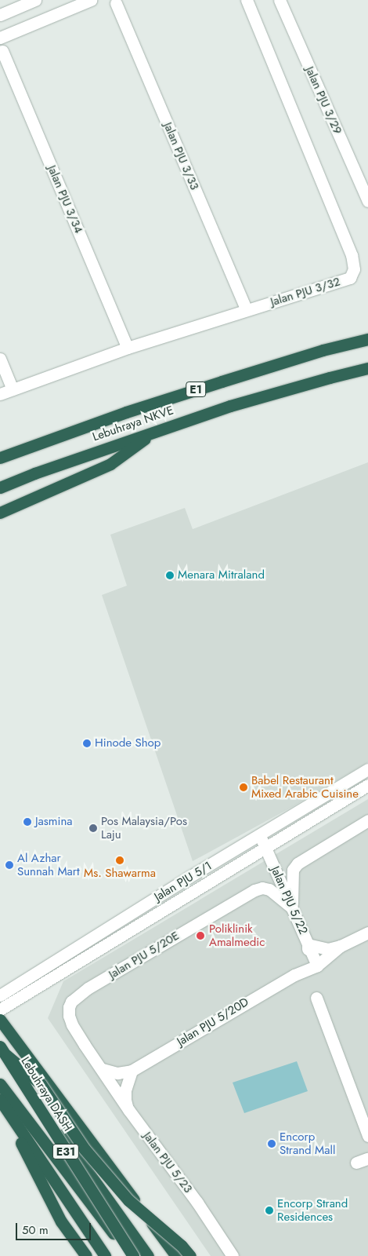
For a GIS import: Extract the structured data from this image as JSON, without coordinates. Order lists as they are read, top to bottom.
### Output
{
  "streets": {
    "highway": [
      "E1",
      "Lebuhraya NKVE",
      "Lebuhraya DASH",
      "E31"
    ],
    "street": [
      "Jalan PJU 3/29",
      "Jalan PJU 3/33",
      "Jalan PJU 3/34",
      "Jalan PJU 3/32",
      "Jalan PJU 5/1",
      "Jalan PJU 5/22",
      "Jalan PJU 5/20E",
      "Jalan PJU 5/20D",
      "Jalan PJU 5/23"
    ]
  },
  "crossings": [
    ["Jalan PJU 3/33", "Jalan PJU 3/32"],
    ["Jalan PJU 3/34", "Jalan PJU 3/32"],
    ["Jalan PJU 5/1", "Jalan PJU 5/22"],
    ["Jalan PJU 5/22", "Jalan PJU 5/20E"],
    ["Jalan PJU 5/22", "Jalan PJU 5/20D"],
    ["Jalan PJU 5/20E", "Jalan PJU 5/20D"],
    ["Jalan PJU 5/20E", "Jalan PJU 5/23"],
    ["Jalan PJU 5/20D", "Jalan PJU 5/23"]
  ],
  "places": [
    "Menara Mitraland",
    "Hinode Shop",
    "Babel Restaurant Mixed Arabic Cuisine",
    "Jasmina",
    "Pos Malaysia/Pos Laju",
    "Ms. Shawarma",
    "Al Azhar Sunnah Mart",
    "Poliklinik Amalmedic",
    "Encorp Strand Mall",
    "Encorp Strand Residences"
  ],
  "scale_bar": "50 m"
}
